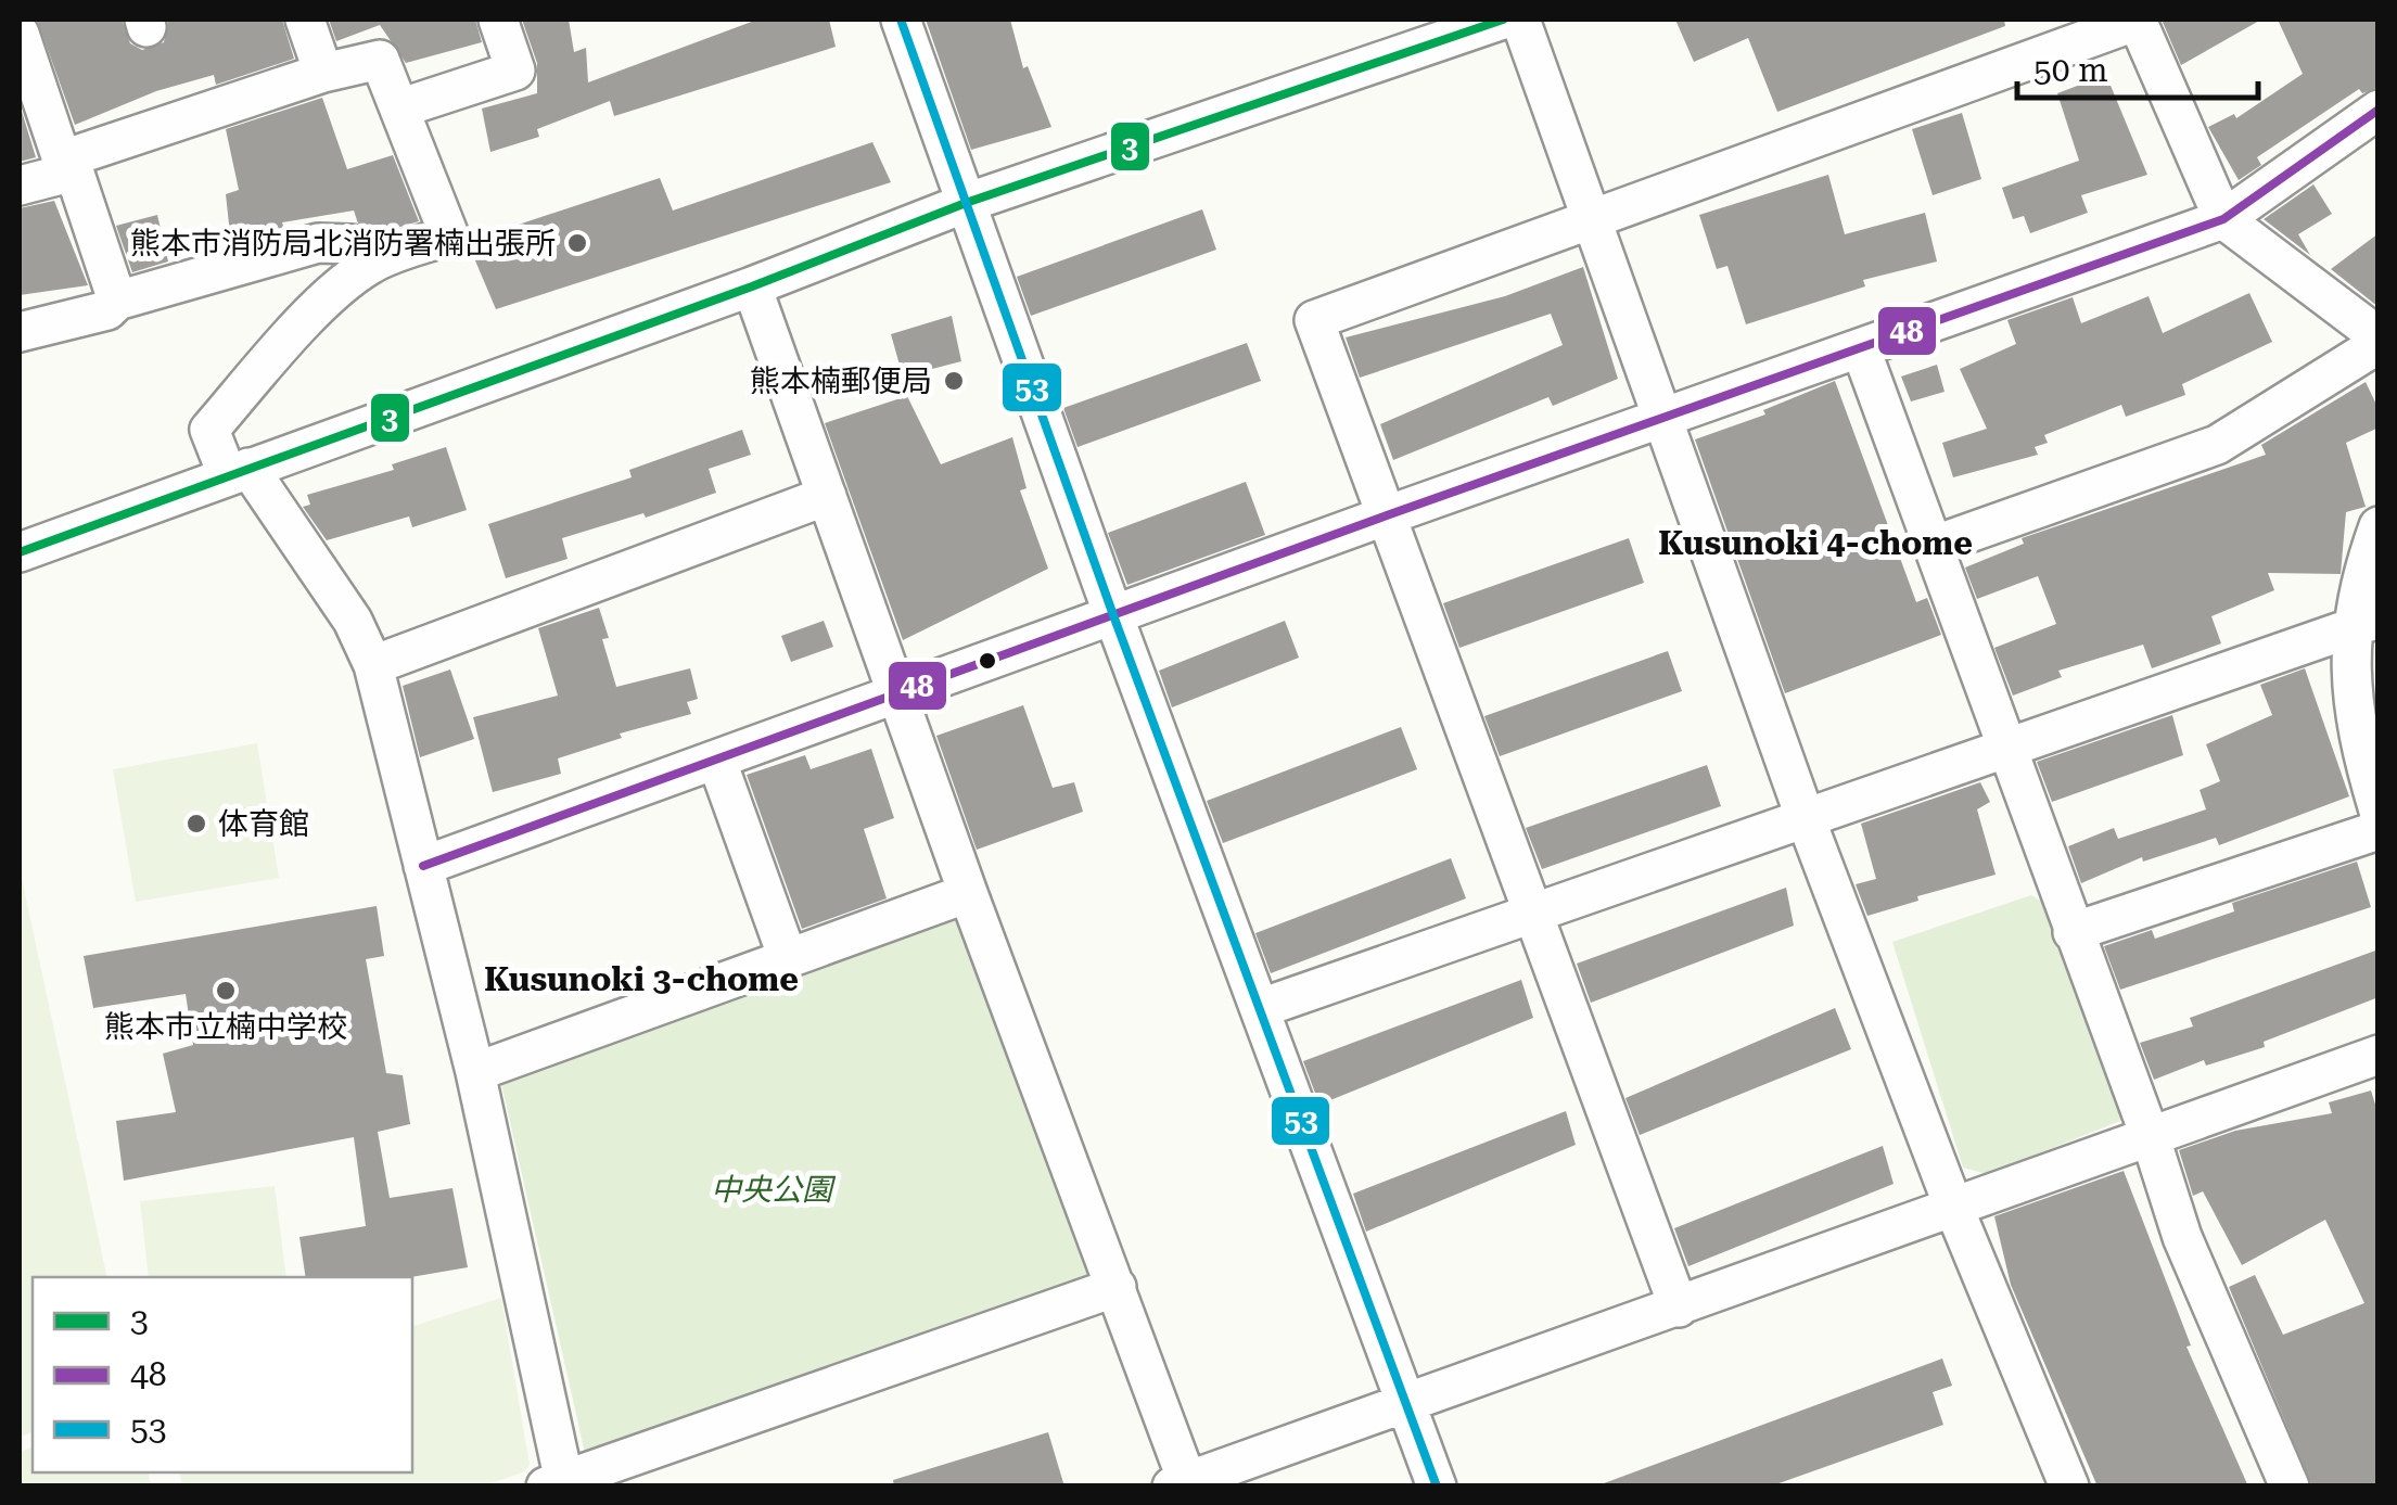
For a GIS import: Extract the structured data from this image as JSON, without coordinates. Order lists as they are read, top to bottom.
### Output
{
  "districts": ["Kusunoki 4-chome", "Kusunoki 3-chome"],
  "parks": ["中央公園"],
  "places": [
    "熊本市消防局北消防署楠出張所",
    "熊本楠郵便局",
    "体育館",
    "熊本市立楠中学校"
  ],
  "lines": ["transit line 3", "transit line 53", "transit line 48"],
  "legend": ["3", "48", "53"],
  "scale_bar": "50 m"
}
